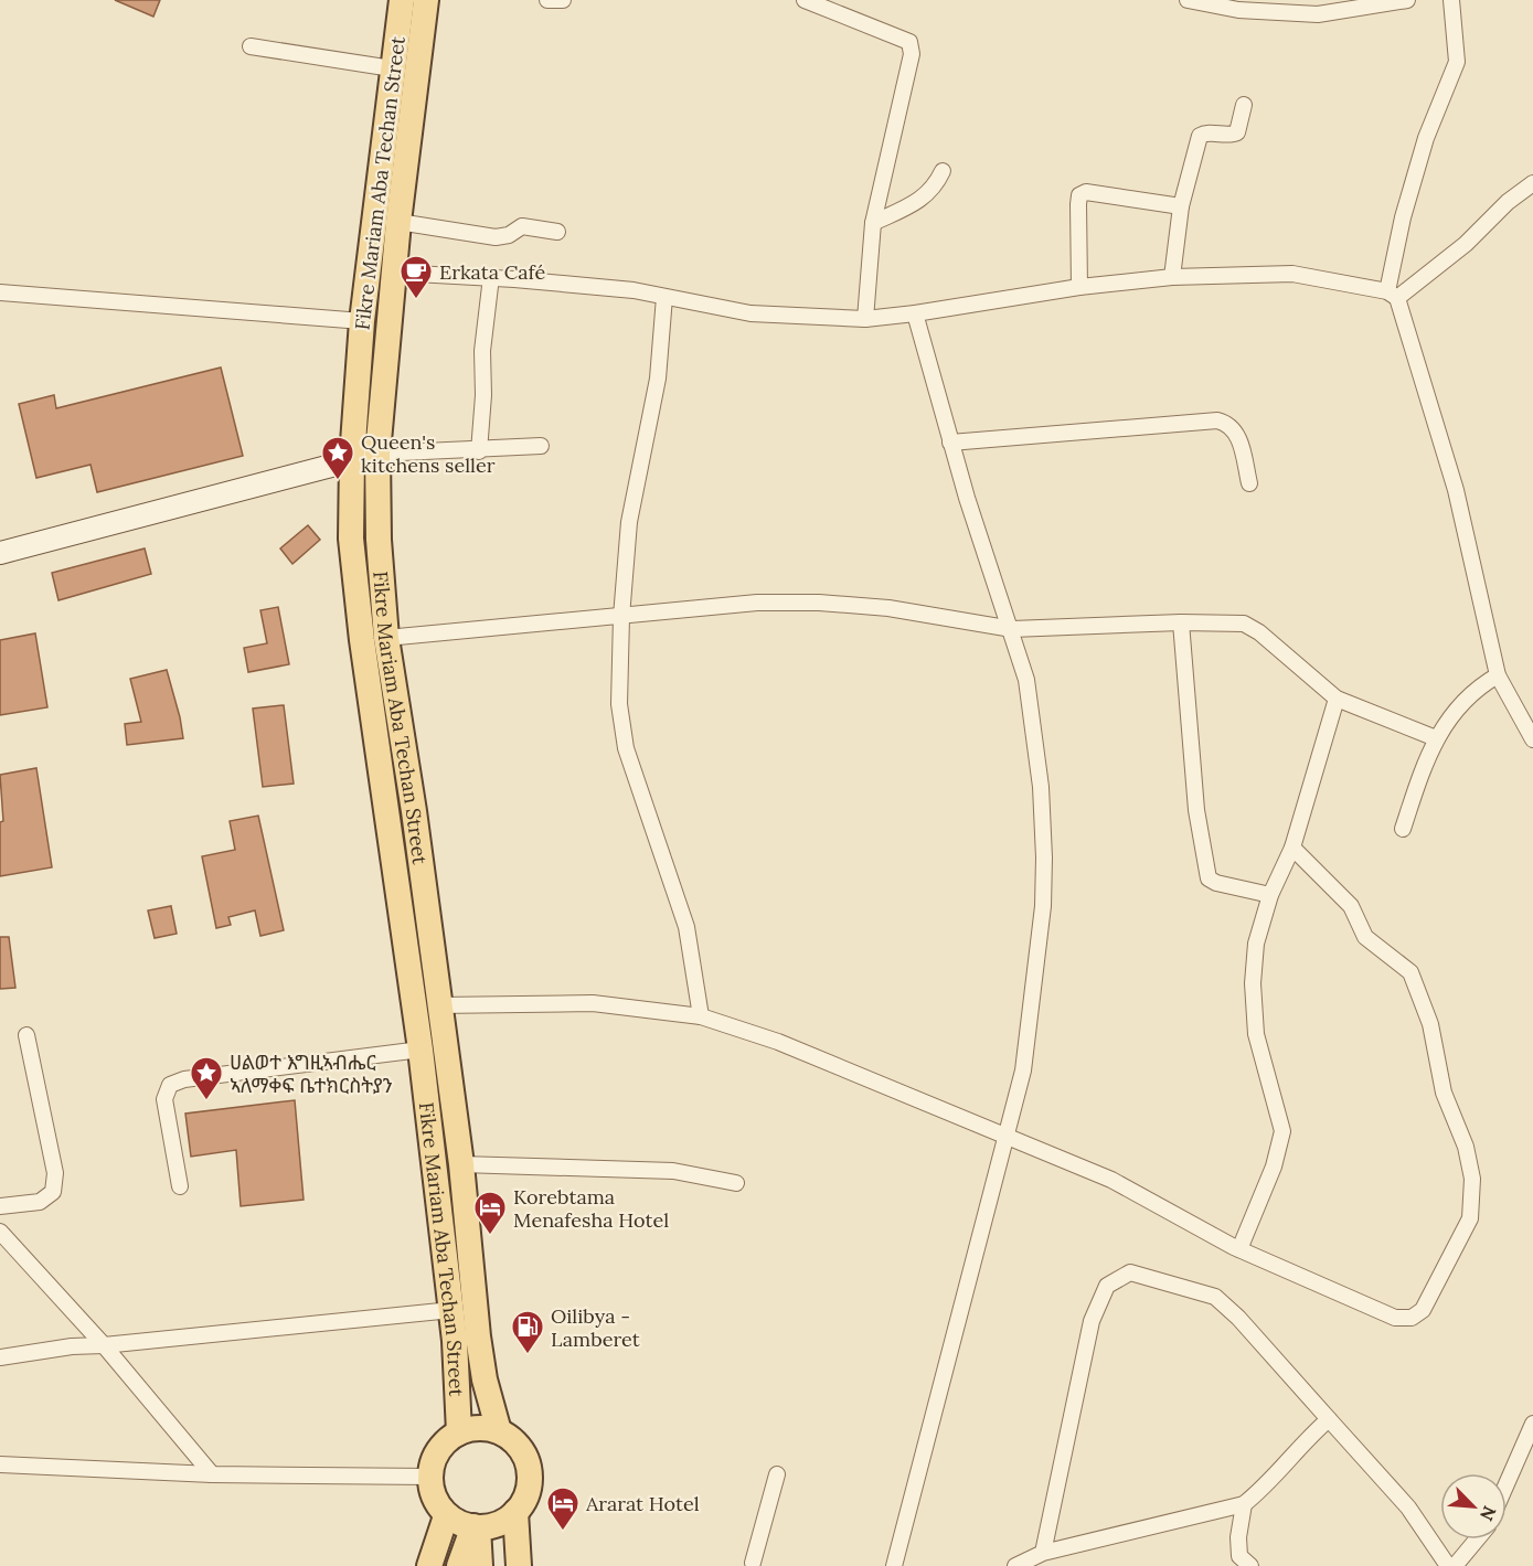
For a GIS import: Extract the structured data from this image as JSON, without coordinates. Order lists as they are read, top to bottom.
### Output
{
  "streets": {
    "main road": ["Fikre Mariam Aba Techan Street"]
  },
  "places": {
    "cafe": ["Erkata Café"],
    "place": ["Queen's kitchens seller", "ሀልወተ እግዚኣብሔር ኣለማቀፍ ቤተክርስትያን"],
    "hotel": ["Korebtama Menafesha Hotel", "Ararat Hotel"],
    "fuel station": ["Oilibya - Lamberet"]
  },
  "north": "bottom right"
}
